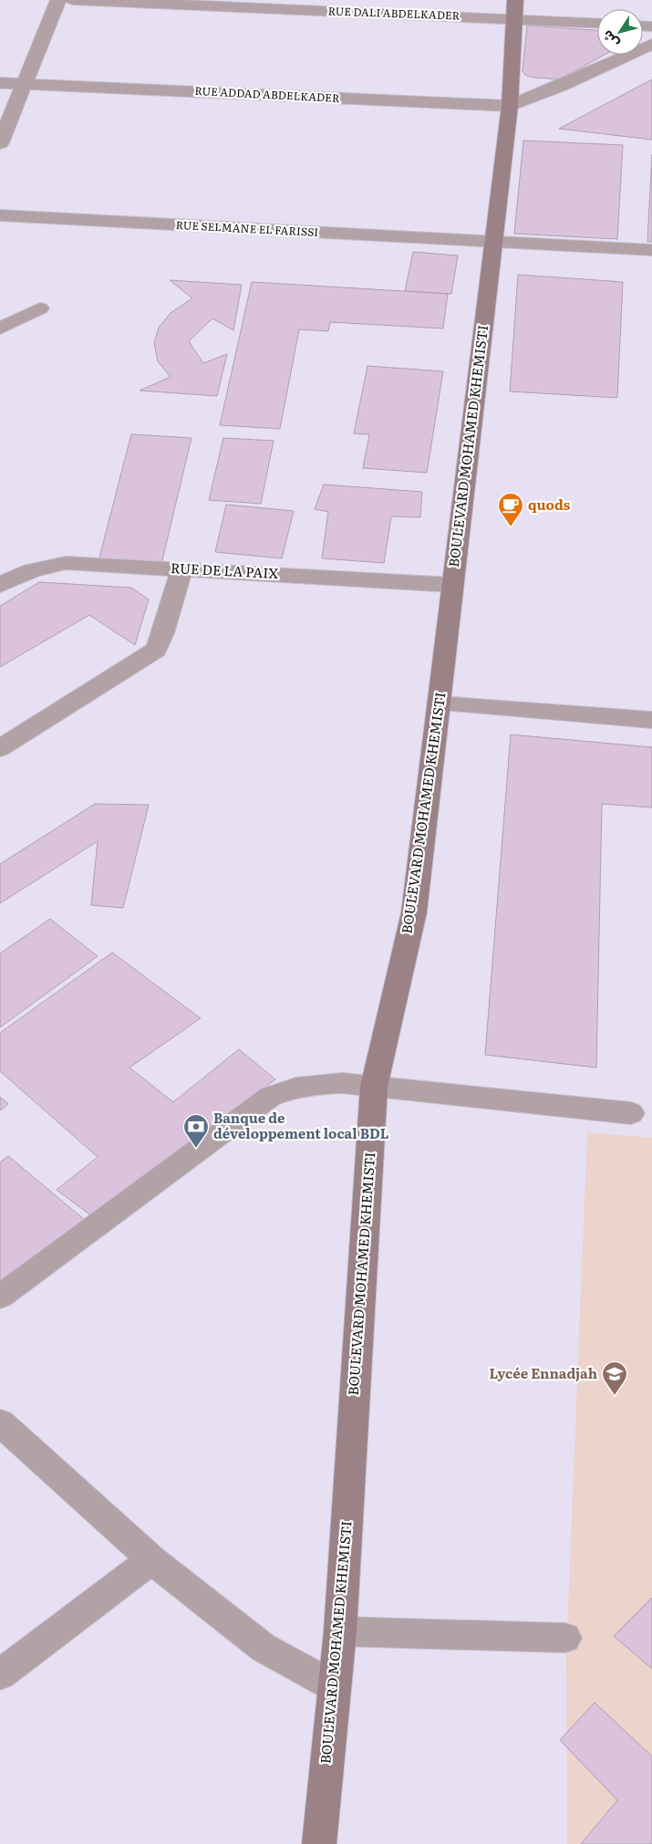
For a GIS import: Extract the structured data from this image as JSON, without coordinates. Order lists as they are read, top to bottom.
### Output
{
  "streets": {
    "main road": ["BOULEVARD MOHAMED KHEMISTI"],
    "street": [
      "RUE DALI ABDELKADER",
      "RUE ADDAD ABDELKADER",
      "RUE SELMANE EL FARISSI",
      "RUE DE LA PAIX"
    ]
  },
  "crossings": [
    ["RUE DALI ABDELKADER", "BOULEVARD MOHAMED KHEMISTI"],
    ["RUE ADDAD ABDELKADER", "BOULEVARD MOHAMED KHEMISTI"],
    ["RUE SELMANE EL FARISSI", "BOULEVARD MOHAMED KHEMISTI"],
    ["BOULEVARD MOHAMED KHEMISTI", "RUE DE LA PAIX"]
  ],
  "places": {
    "cafe": ["quods"],
    "bank": ["Banque de développement local BDL"],
    "school or university": ["Lycée Ennadjah"]
  },
  "north": "bottom left"
}
